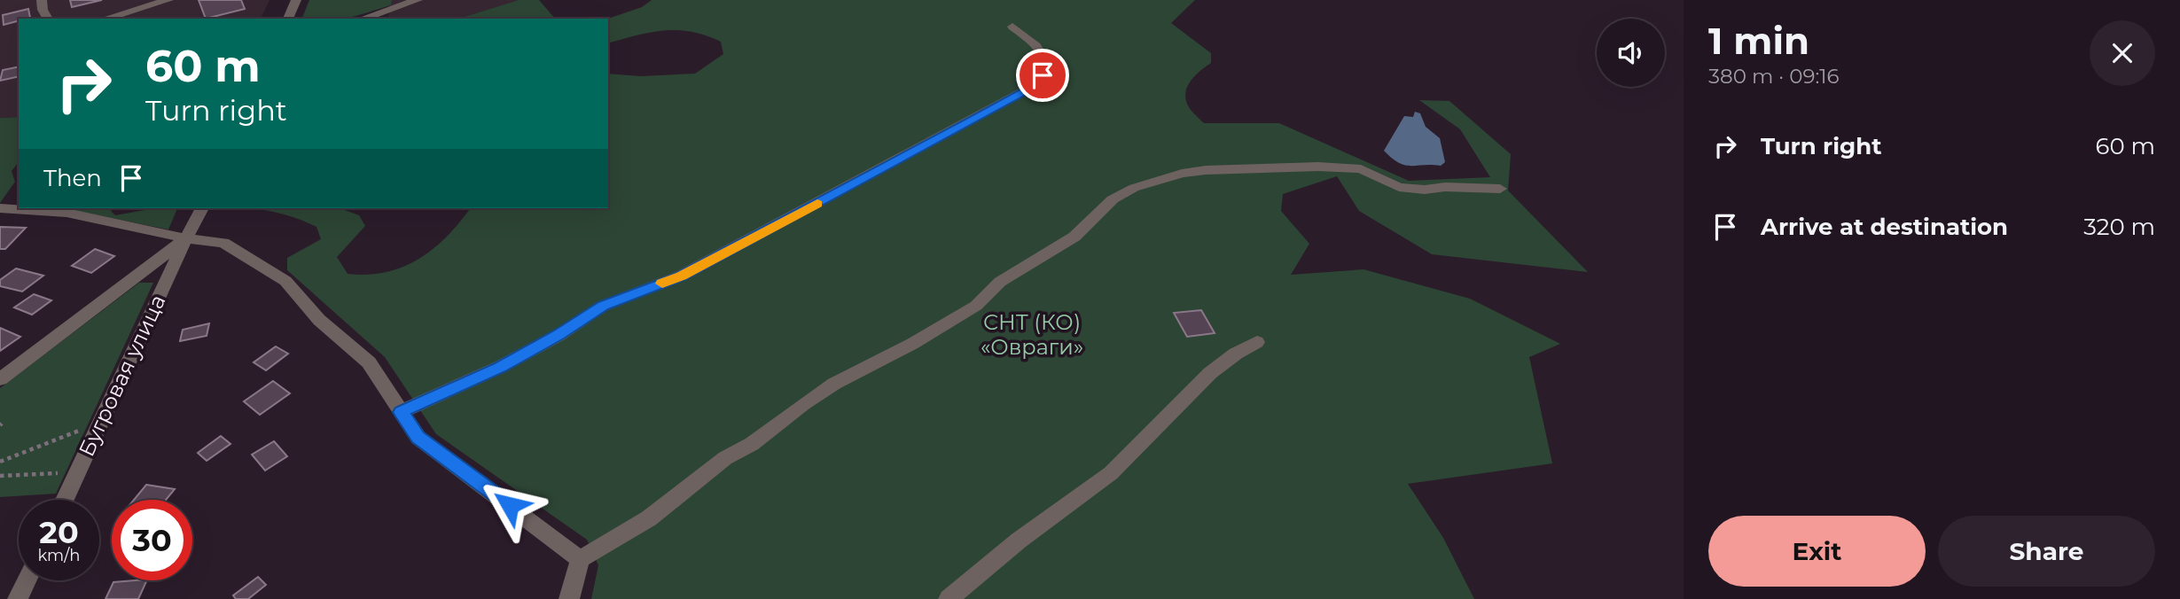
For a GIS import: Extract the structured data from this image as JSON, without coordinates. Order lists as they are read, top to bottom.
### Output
{
  "streets": {
    "street": ["Бугровая улица"]
  },
  "parks": ["СНТ (КО) «Овраги»"],
  "page": {
    "heading": ["1 min", "380 m · 09:16"],
    "turn": ["60 m", "Turn right"],
    "list": [
      {
        "name": "Turn right",
        "value": "60 m"
      },
      {
        "name": "Arrive at destination",
        "value": "320 m"
      }
    ],
    "then": "Then",
    "speed": "20 km/h",
    "limit": "30",
    "buttons": ["Exit", "Share"]
  }
}
